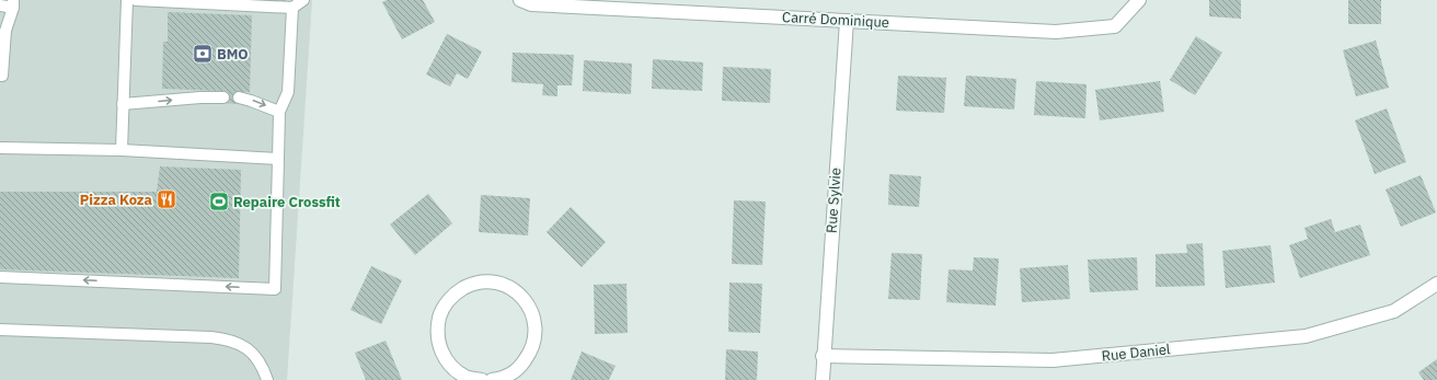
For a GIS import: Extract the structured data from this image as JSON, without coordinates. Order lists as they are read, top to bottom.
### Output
{
  "streets": {
    "street": ["Carré Dominique", "Rue Sylvie", "Rue Daniel"]
  },
  "crossings": [
    ["Carré Dominique", "Rue Sylvie"],
    ["Rue Sylvie", "Rue Daniel"]
  ],
  "places": {
    "bank": ["BMO"],
    "restaurant": ["Pizza Koza"],
    "sports": ["Repaire Crossfit"]
  }
}
